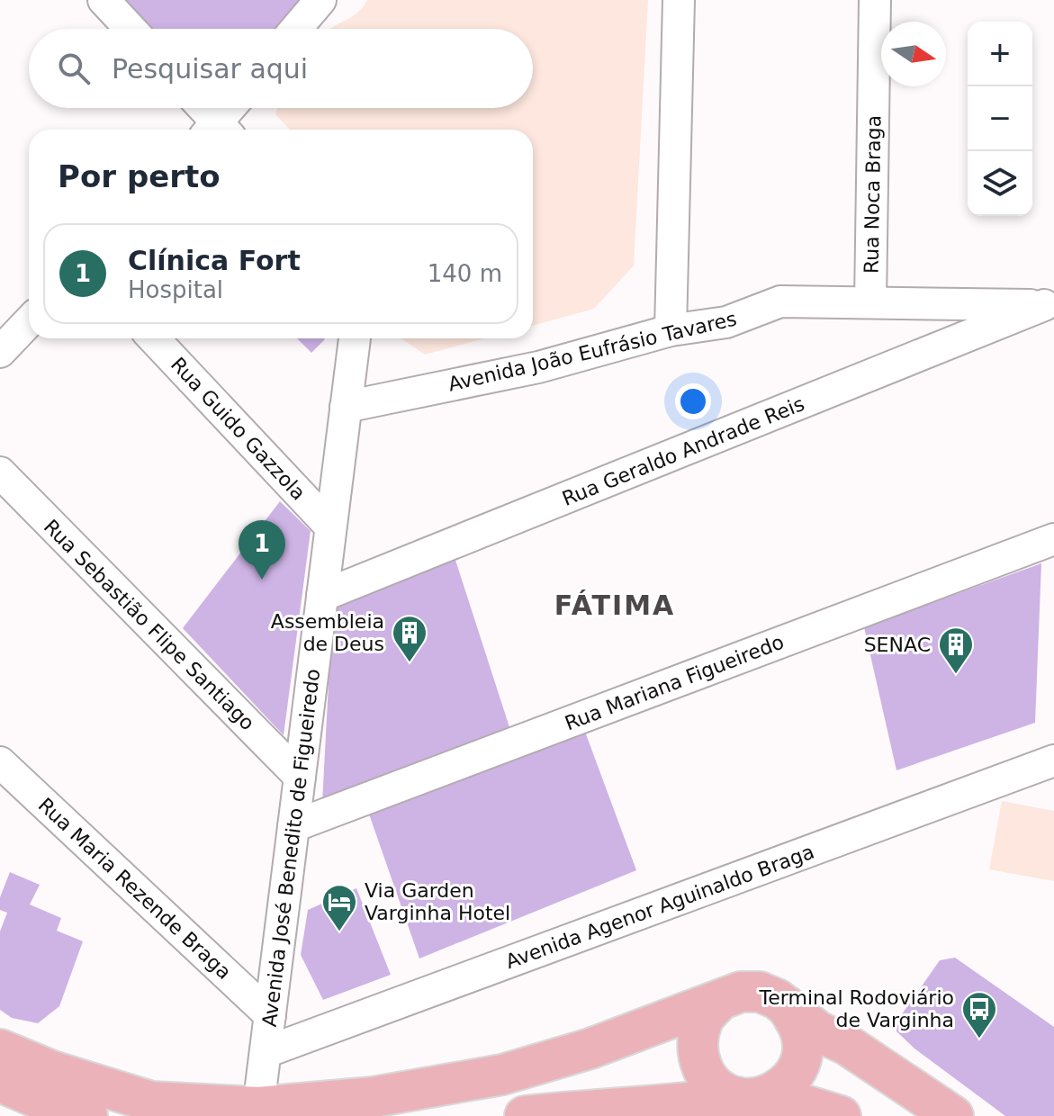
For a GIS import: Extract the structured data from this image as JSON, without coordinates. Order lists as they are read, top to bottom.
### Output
{
  "streets": {
    "street": [
      "Rua Noca Braga",
      "Avenida João Eufrásio Tavares",
      "Rua Guido Gazzola",
      "Rua Geraldo Andrade Reis",
      "Rua Sebastião Flipe Santiago",
      "Rua Mariana Figueiredo",
      "Avenida José Benedito de Figueiredo",
      "Rua Maria Rezende Braga",
      "Avenida Agenor Aguinaldo Braga"
    ]
  },
  "crossings": [
    ["Rua Noca Braga", "Avenida João Eufrásio Tavares"],
    ["Avenida João Eufrásio Tavares", "Rua Geraldo Andrade Reis"],
    ["Avenida João Eufrásio Tavares", "Avenida José Benedito de Figueiredo"],
    ["Rua Guido Gazzola", "Avenida José Benedito de Figueiredo"],
    ["Rua Geraldo Andrade Reis", "Avenida José Benedito de Figueiredo"],
    ["Rua Sebastião Flipe Santiago", "Avenida José Benedito de Figueiredo"],
    ["Rua Mariana Figueiredo", "Avenida José Benedito de Figueiredo"],
    ["Avenida José Benedito de Figueiredo", "Rua Maria Rezende Braga"],
    ["Avenida José Benedito de Figueiredo", "Avenida Agenor Aguinaldo Braga"]
  ],
  "districts": ["FÁTIMA"],
  "places": {
    "building": ["Assembleia de Deus", "SENAC"],
    "hotel": ["Via Garden Varginha Hotel"],
    "bus stop": ["Terminal Rodoviário de Varginha"]
  },
  "north": "right",
  "page": {
    "map_buttons": ["+", "−"],
    "search": "Pesquisar aqui",
    "heading": "Por perto",
    "list": [
      {
        "mark": "1",
        "name": "Clínica Fort",
        "note": "Hospital",
        "value": "140 m"
      }
    ],
    "pins": "1"
  }
}
